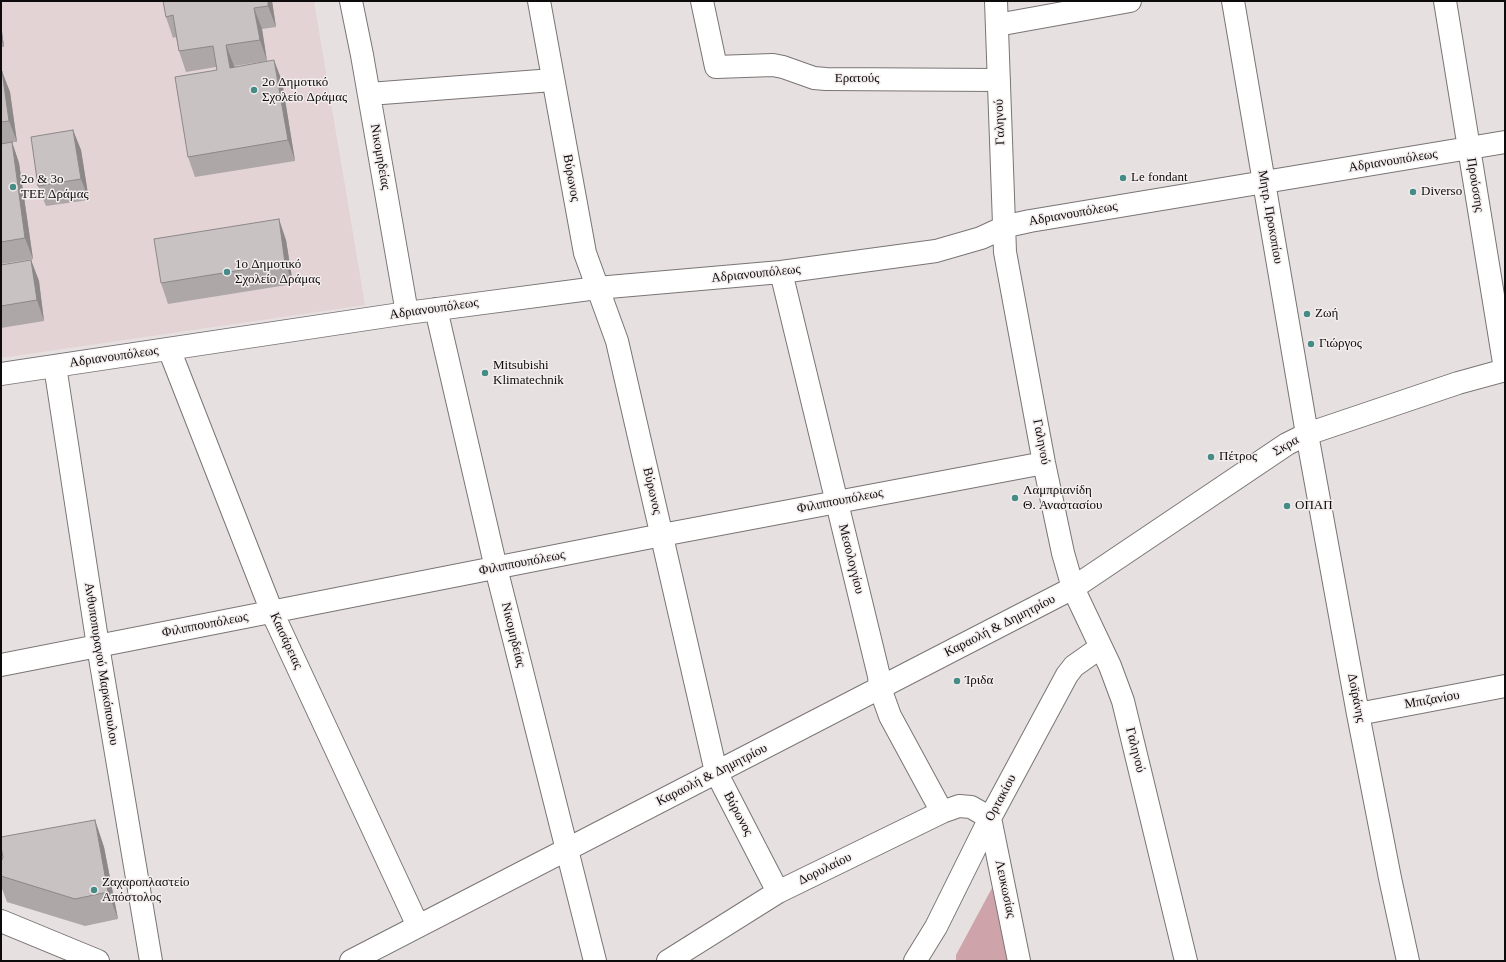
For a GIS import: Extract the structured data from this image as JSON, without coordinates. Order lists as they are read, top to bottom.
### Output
{
  "streets": {
    "street": [
      "Ερατούς",
      "Γαληνού",
      "Νικομηδείας",
      "Αδριανουπόλεως",
      "Βύρωνος",
      "Προύσσης",
      "Μητρ. Προκοπίου",
      "Σκρα",
      "Φιλιππουπόλεως",
      "Μεσολογγίου",
      "Καραολή & Δημητρίου",
      "Καισάρειας",
      "Ανθυποπυραγού Μαρκόπουλου",
      "Δοϊράνης",
      "Μπιζανίου",
      "Ορτακίου",
      "Δορυλαίου",
      "Λευκωσίας"
    ]
  },
  "crossings": [
    ["Ερατούς", "Γαληνού"],
    ["Γαληνού", "Αδριανουπόλεως"],
    ["Γαληνού", "Σκρα"],
    ["Γαληνού", "Φιλιππουπόλεως"],
    ["Γαληνού", "Καραολή & Δημητρίου"],
    ["Γαληνού", "Ορτακίου"],
    ["Νικομηδείας", "Αδριανουπόλεως"],
    ["Νικομηδείας", "Φιλιππουπόλεως"],
    ["Νικομηδείας", "Καραολή & Δημητρίου"],
    ["Αδριανουπόλεως", "Βύρωνος"],
    ["Αδριανουπόλεως", "Προύσσης"],
    ["Αδριανουπόλεως", "Μητρ. Προκοπίου"],
    ["Αδριανουπόλεως", "Μεσολογγίου"],
    ["Αδριανουπόλεως", "Καισάρειας"],
    ["Αδριανουπόλεως", "Ανθυποπυραγού Μαρκόπουλου"],
    ["Βύρωνος", "Φιλιππουπόλεως"],
    ["Βύρωνος", "Καραολή & Δημητρίου"],
    ["Βύρωνος", "Δορυλαίου"],
    ["Προύσσης", "Σκρα"],
    ["Μητρ. Προκοπίου", "Σκρα"],
    ["Μητρ. Προκοπίου", "Δοϊράνης"],
    ["Σκρα", "Καραολή & Δημητρίου"],
    ["Σκρα", "Δοϊράνης"],
    ["Φιλιππουπόλεως", "Μεσολογγίου"],
    ["Φιλιππουπόλεως", "Καισάρειας"],
    ["Φιλιππουπόλεως", "Ανθυποπυραγού Μαρκόπουλου"],
    ["Μεσολογγίου", "Καραολή & Δημητρίου"],
    ["Μεσολογγίου", "Δορυλαίου"],
    ["Καραολή & Δημητρίου", "Καισάρειας"],
    ["Δοϊράνης", "Μπιζανίου"],
    ["Ορτακίου", "Δορυλαίου"],
    ["Ορτακίου", "Λευκωσίας"],
    ["Δορυλαίου", "Λευκωσίας"]
  ],
  "places": [
    "2ο Δημοτικό Σχολείο Δράμας",
    "Le fondant",
    "2ο & 3ο ΤΕΕ Δράμας",
    "Diverso",
    "1ο Δημοτικό Σχολείο Δράμας",
    "Ζωή",
    "Γιώργος",
    "Mitsubishi Klimatechnik",
    "Πέτρος",
    "Λαμπριανίδη Θ. Αναστασίου",
    "ΟΠΑΠ",
    "Ίριδα",
    "Ζαχαροπλαστείο Απόστολος"
  ]
}
